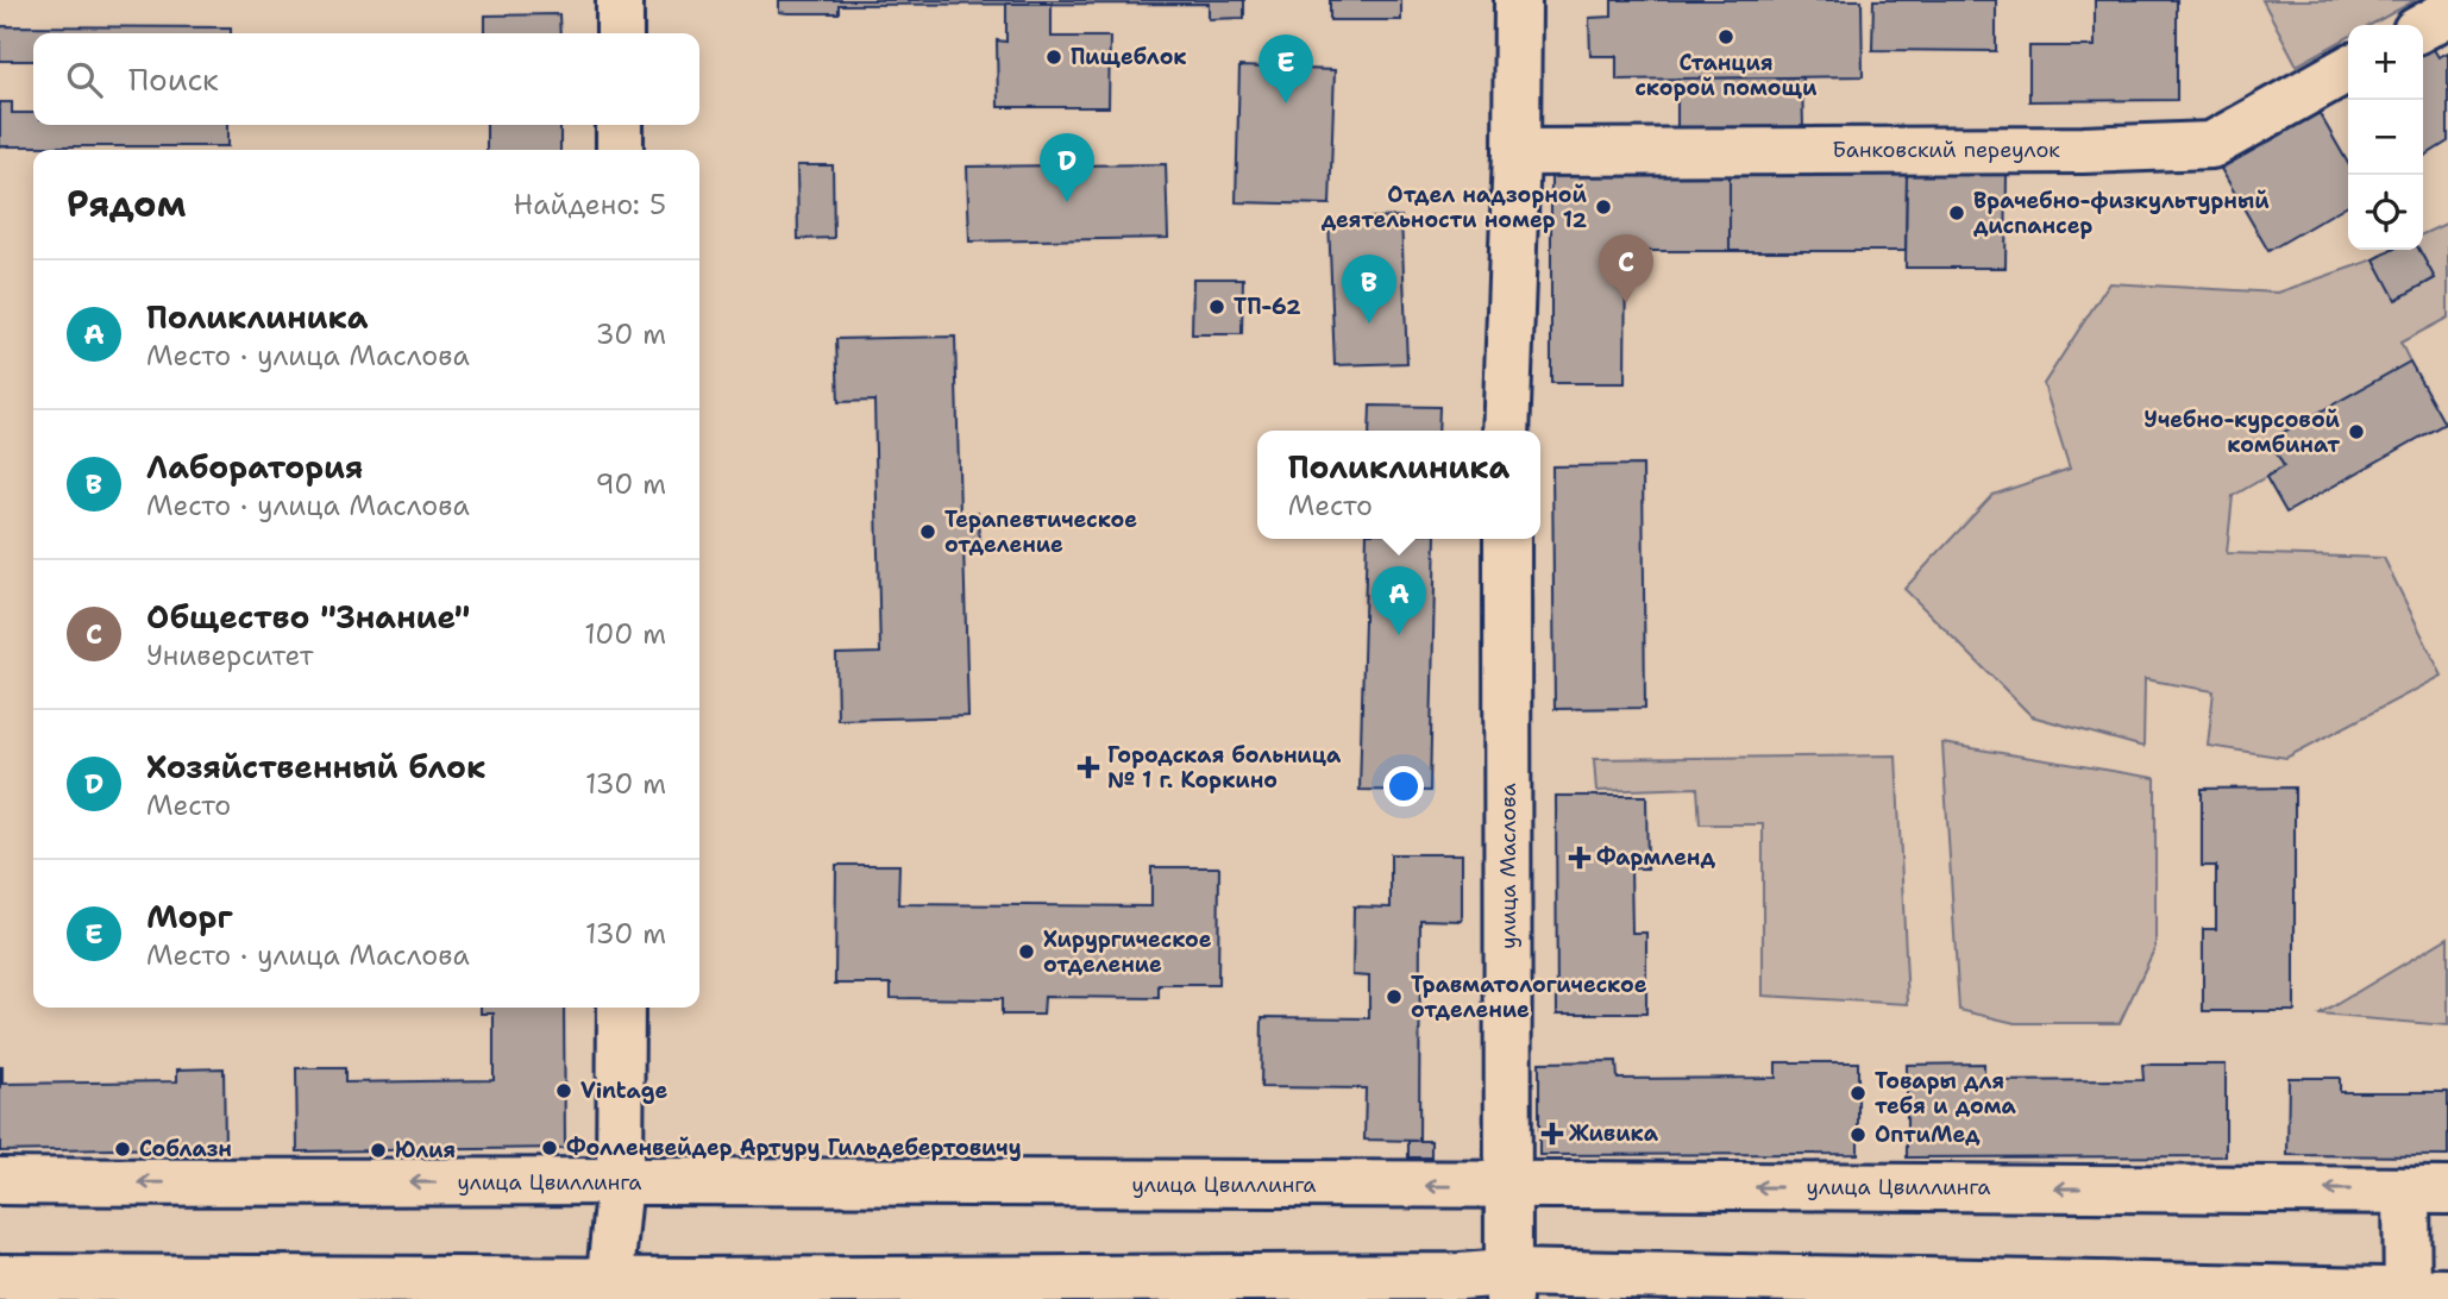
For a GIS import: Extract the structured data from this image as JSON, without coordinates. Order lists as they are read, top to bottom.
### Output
{
  "streets": {
    "street": ["Банковский переулок", "улица Маслова", "улица Цвиллинга"]
  },
  "crossings": [
    ["улица Маслова", "улица Цвиллинга"]
  ],
  "places": {
    "other": [
      "Станция скорой помощи",
      "Пищеблок",
      "Отдел надзорной деятельности номер 12",
      "Врачебно-физкультурный диспансер",
      "ТП-62",
      "Учебно-курсовой комбинат",
      "Терапевтическое отделение",
      "Хирургическое отделение",
      "Травматологическое отделение",
      "Vintage",
      "Товары для тебя и дома",
      "ОптиМед",
      "Фолленвейдер Артуру Гильдебертовичу",
      "Соблазн",
      "Юлия"
    ],
    "health": ["Городская больница № 1 г. Коркино", "Фармленд", "Живика"]
  },
  "page": {
    "map_buttons": ["+", "−"],
    "search": "Поиск",
    "pins": [
      "E",
      "D",
      "C",
      "B",
      "A"
    ],
    "heading": ["Рядом", "Найдено: 5"],
    "list": [
      {
        "mark": "A",
        "name": "Поликлиника",
        "note": "Место · улица Маслова",
        "value": "30 m"
      },
      {
        "mark": "B",
        "name": "Лаборатория",
        "note": "Место · улица Маслова",
        "value": "90 m"
      },
      {
        "mark": "C",
        "name": "Общество \"Знание\"",
        "note": "Университет",
        "value": "100 m"
      },
      {
        "mark": "D",
        "name": "Хозяйственный блок",
        "note": "Место",
        "value": "130 m"
      },
      {
        "mark": "E",
        "name": "Морг",
        "note": "Место · улица Маслова",
        "value": "130 m"
      }
    ],
    "popup": ["Поликлиника", "Место"]
  }
}
